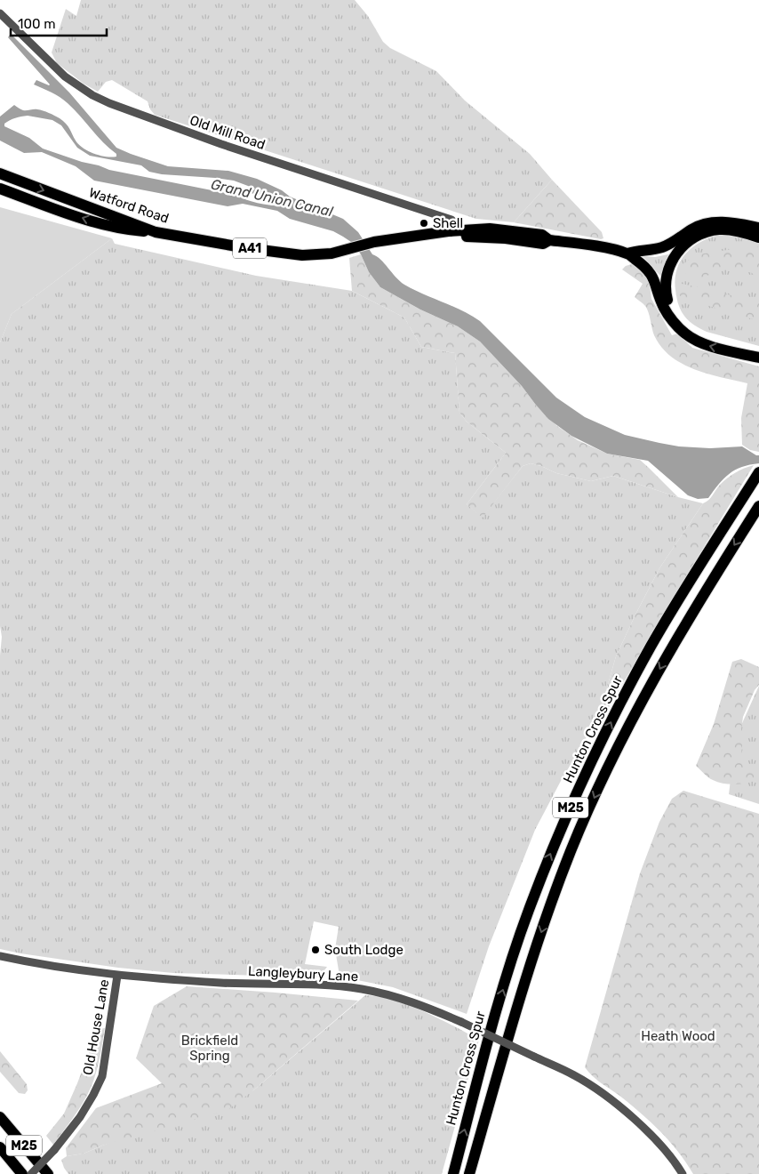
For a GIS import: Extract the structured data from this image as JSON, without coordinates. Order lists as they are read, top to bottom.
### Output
{
  "streets": {
    "highway": [
      "Watford Road",
      "A41",
      "Hunton Cross Spur",
      "M25"
    ],
    "street": ["Old Mill Road", "Langleybury Lane", "Old House Lane"]
  },
  "crossings": [
    ["Old Mill Road", "Watford Road"],
    ["Old Mill Road", "A41"],
    ["Watford Road", "A41"],
    ["Langleybury Lane", "Old House Lane"]
  ],
  "water": ["Grand Union Canal"],
  "parks": ["Heath Wood", "Brickfield Spring"],
  "places": ["Shell", "South Lodge"],
  "scale_bar": "100 m"
}
